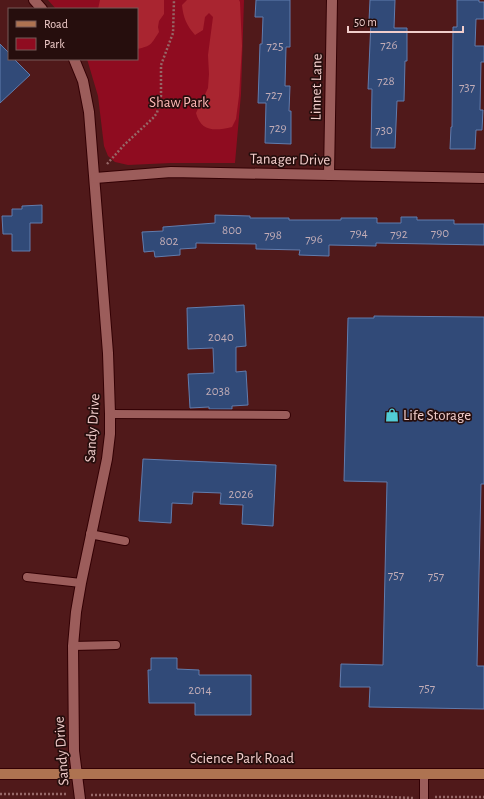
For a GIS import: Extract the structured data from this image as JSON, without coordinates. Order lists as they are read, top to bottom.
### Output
{
  "streets": {
    "main road": ["Science Park Road"],
    "street": ["Linnet Lane", "Tanager Drive", "Sandy Drive"]
  },
  "crossings": [
    ["Linnet Lane", "Tanager Drive"],
    ["Tanager Drive", "Sandy Drive"],
    ["Sandy Drive", "Science Park Road"]
  ],
  "parks": ["Shaw Park"],
  "places": {
    "shop": ["Life Storage"]
  },
  "house_numbers": [
    "726",
    "725",
    "728",
    "737",
    "727",
    "729",
    "730",
    "800",
    "794",
    "790",
    "792",
    "798",
    "796",
    "802",
    "2040",
    "2038",
    "2026",
    "757",
    "757",
    "757",
    "2014"
  ],
  "legend": ["Road", "Park"],
  "scale_bar": "50 m"
}
